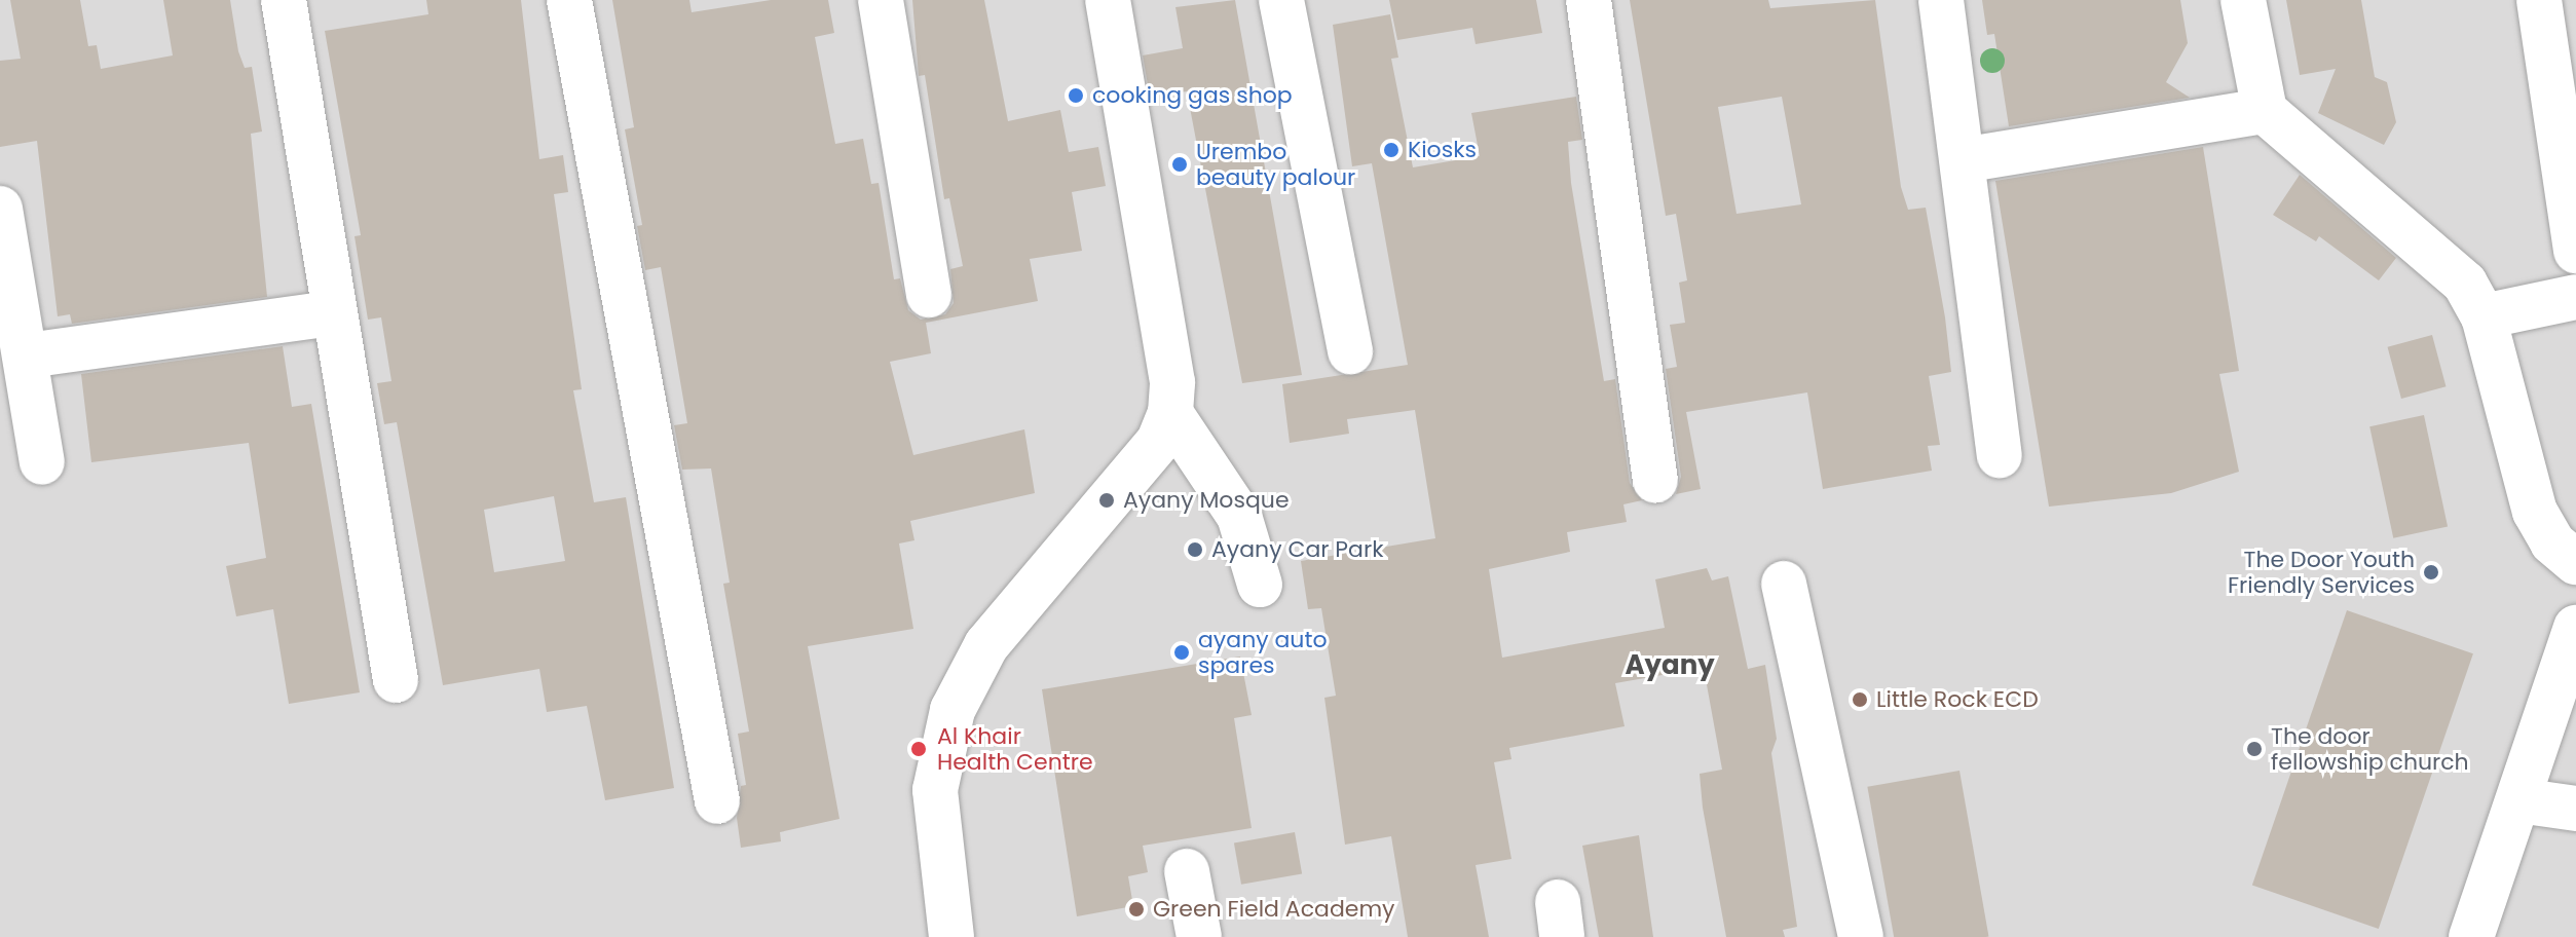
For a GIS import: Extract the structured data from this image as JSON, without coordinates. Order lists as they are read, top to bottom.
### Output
{
  "districts": ["Ayany"],
  "places": [
    "cooking gas shop",
    "Kiosks",
    "Urembo beauty palour",
    "Ayany Mosque",
    "Ayany Car Park",
    "The Door Youth Friendly Services",
    "ayany auto spares",
    "Little Rock ECD",
    "Al Khair Health Centre",
    "The door fellowship church",
    "Green Field Academy"
  ]
}
